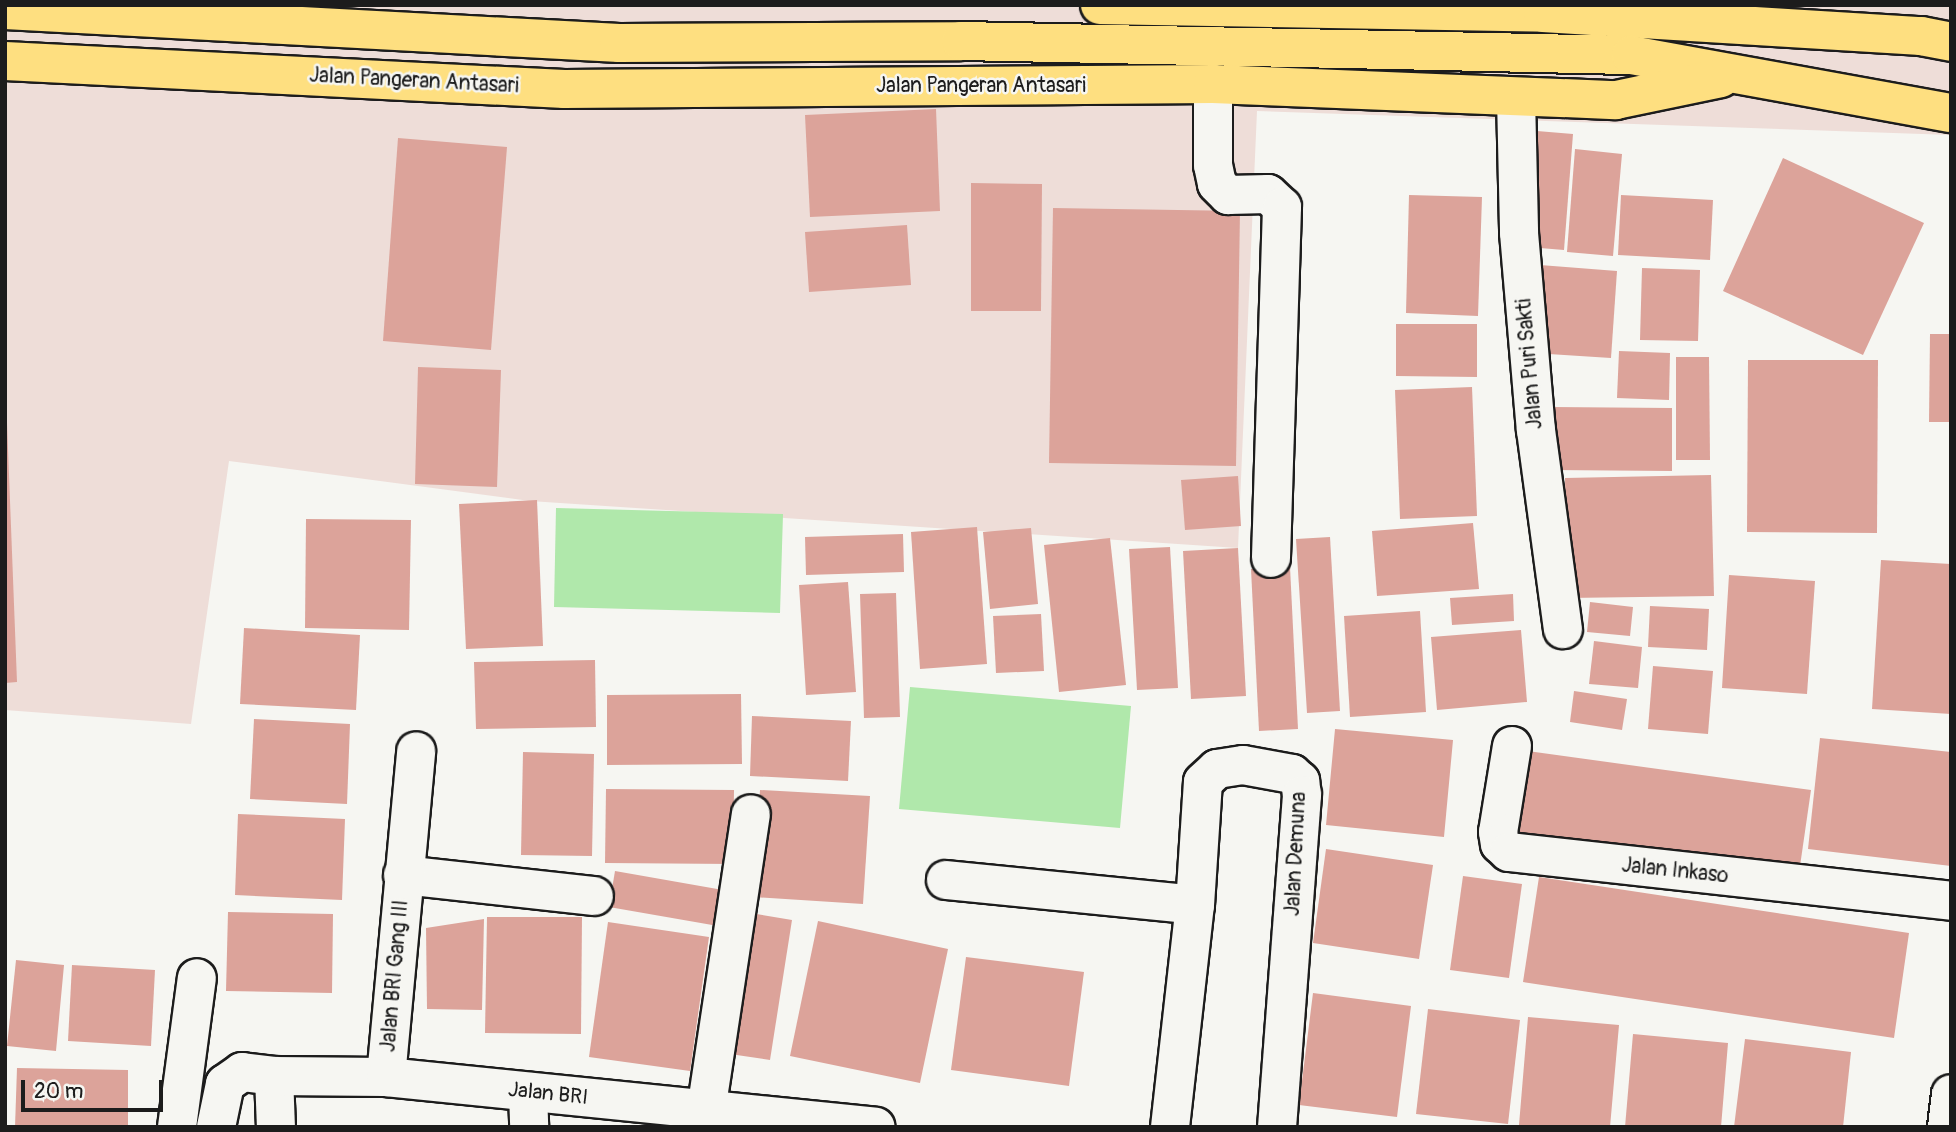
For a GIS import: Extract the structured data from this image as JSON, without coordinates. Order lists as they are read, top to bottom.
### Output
{
  "streets": {
    "main road": ["Jalan Pangeran Antasari"],
    "street": [
      "Jalan Puri Sakti",
      "Jalan Demuna",
      "Jalan Inkaso",
      "Jalan BRI Gang III",
      "Jalan BRI"
    ]
  },
  "crossings": [
    ["Jalan Pangeran Antasari", "Jalan Puri Sakti"],
    ["Jalan BRI Gang III", "Jalan BRI"]
  ],
  "scale_bar": "20 m"
}
